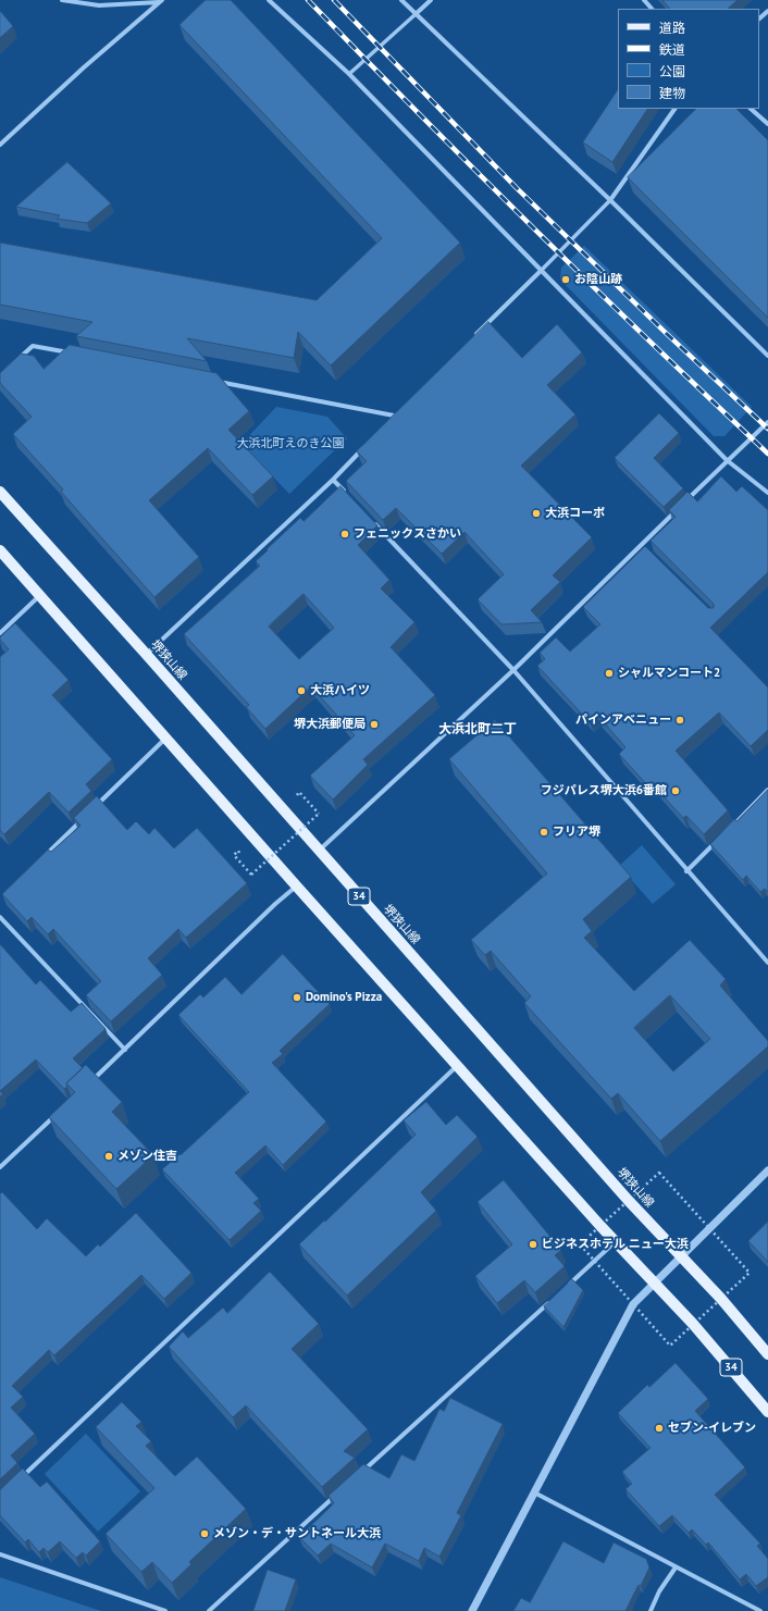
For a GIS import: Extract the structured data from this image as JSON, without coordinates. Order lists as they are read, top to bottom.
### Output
{
  "streets": {
    "main road": ["堺狭山線", "34"]
  },
  "districts": ["大浜北町二丁"],
  "parks": ["大浜北町えのき公園"],
  "places": [
    "お陰山跡",
    "大浜コーポ",
    "フェニックスさかい",
    "シャルマンコート2",
    "大浜ハイツ",
    "パインアベニュー",
    "堺大浜郵便局",
    "フジパレス堺大浜6番館",
    "フリア堺",
    "Domino's Pizza",
    "メゾン住吉",
    "ビジネスホテル ニュー大浜",
    "セブン-イレブン",
    "メゾン・デ・サントネール大浜"
  ],
  "legend": [
    "道路",
    "鉄道",
    "公園",
    "建物"
  ]
}
